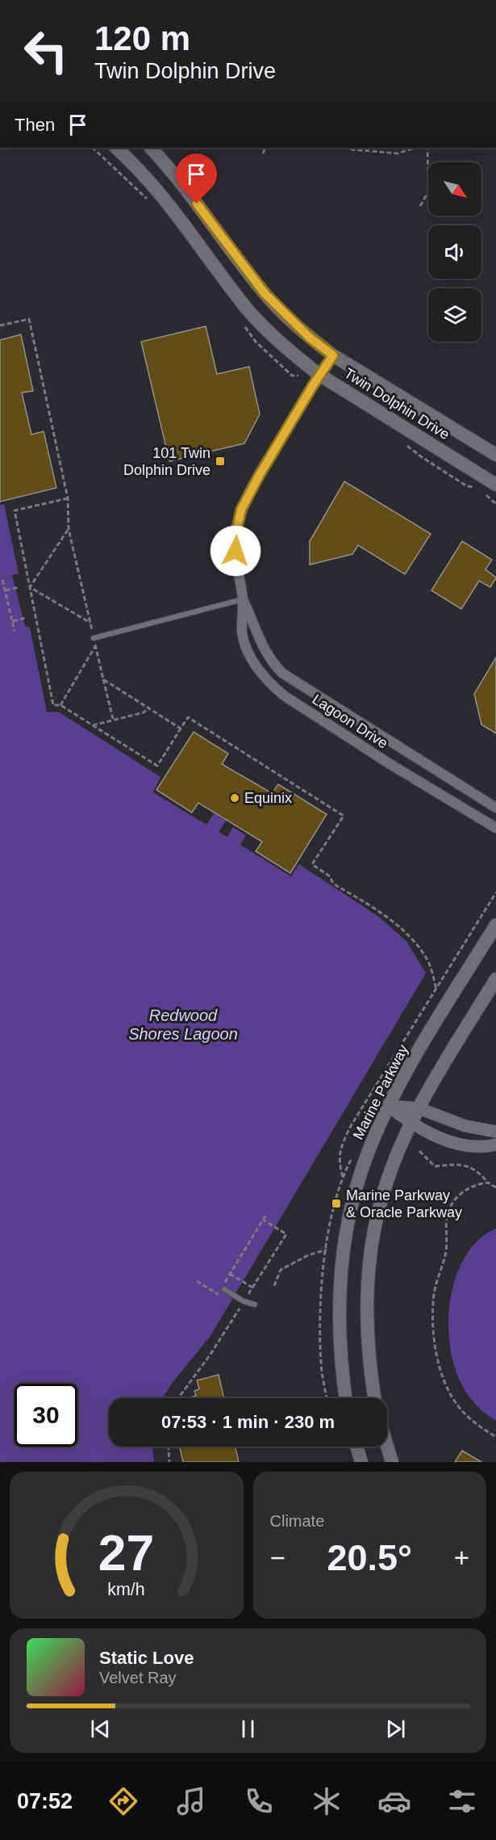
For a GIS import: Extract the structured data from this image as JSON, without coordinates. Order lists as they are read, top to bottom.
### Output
{
  "streets": {
    "main road": ["Twin Dolphin Drive", "Marine Parkway"],
    "street": ["Lagoon Drive"]
  },
  "crossings": [
    ["Twin Dolphin Drive", "Lagoon Drive"]
  ],
  "water": ["Redwood Shores Lagoon"],
  "places": {
    "transit": ["101 Twin Dolphin Drive", "Marine Parkway & Oracle Parkway"],
    "other": ["Equinix"]
  },
  "north": "bottom right",
  "page": {
    "turn": ["120 m", "Twin Dolphin Drive"],
    "then": "Then",
    "limit": "30",
    "trip": "07:53 · 1 min · 230 m",
    "tile": "Climate",
    "heat": ["−", "20.5°", "+"],
    "song": ["Static Love", "Velvet Ray"],
    "tabs": "07:52",
    "gauge": ["27", "km/h"]
  }
}
